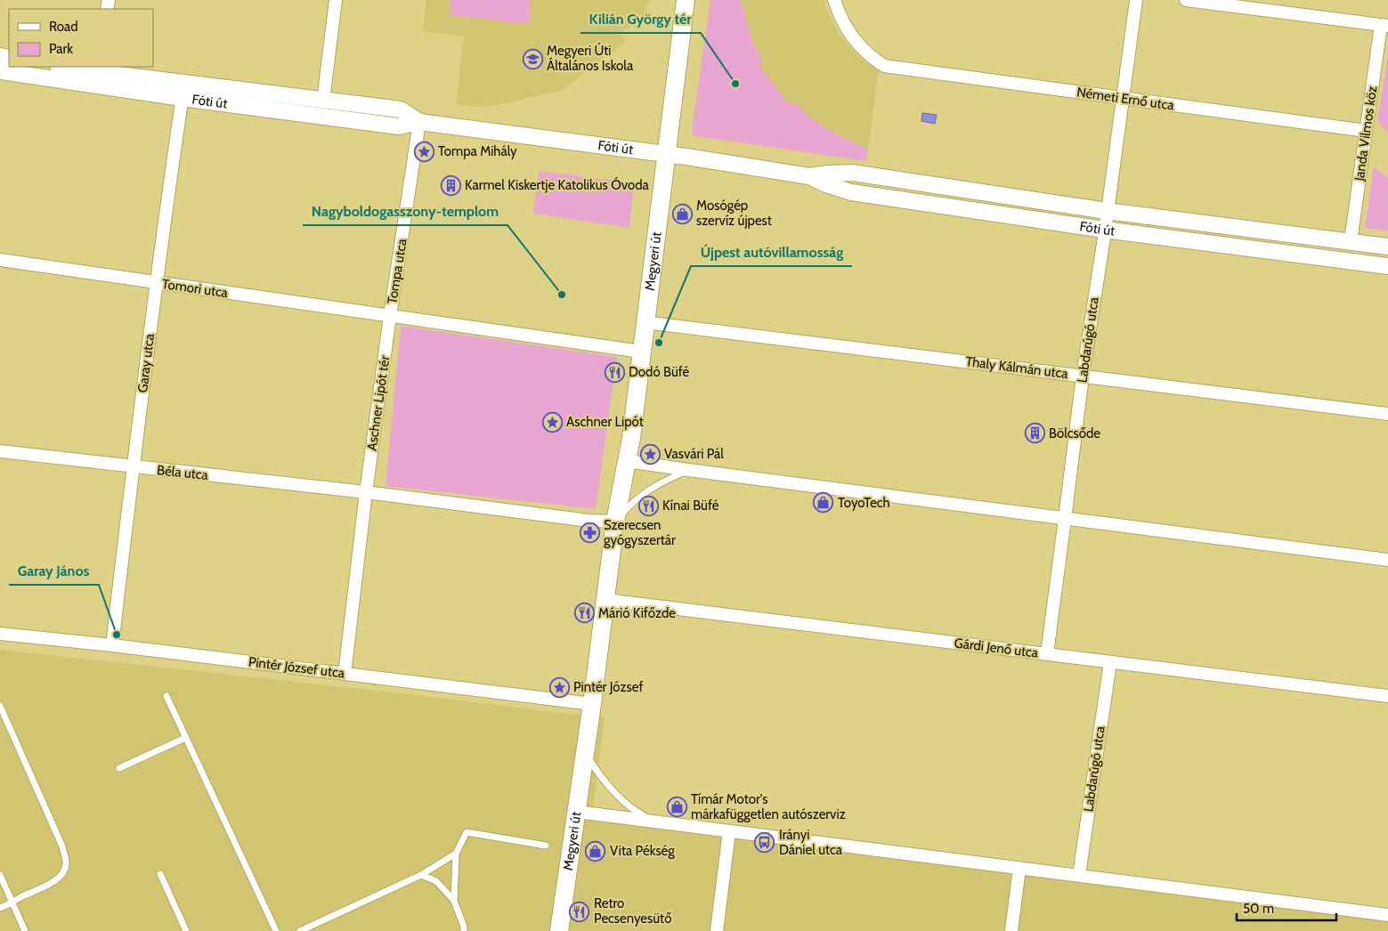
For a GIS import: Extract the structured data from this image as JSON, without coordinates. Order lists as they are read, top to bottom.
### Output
{
  "streets": {
    "main road": ["Megyeri út"],
    "street": [
      "Németi Ernő utca",
      "Fóti út",
      "Janda Vilmos köz",
      "Tompa utca",
      "Tomori utca",
      "Labdarúgó utca",
      "Garay utca",
      "Thaly Kálmán utca",
      "Aschner Lipót tér",
      "Béla utca",
      "Gárdi Jenő utca",
      "Pintér József utca"
    ]
  },
  "crossings": [
    ["Németi Ernő utca", "Janda Vilmos köz"],
    ["Németi Ernő utca", "Labdarúgó utca"],
    ["Fóti út", "Janda Vilmos köz"],
    ["Fóti út", "Megyeri út"],
    ["Fóti út", "Tompa utca"],
    ["Fóti út", "Labdarúgó utca"],
    ["Fóti út", "Garay utca"],
    ["Megyeri út", "Thaly Kálmán utca"],
    ["Megyeri út", "Gárdi Jenő utca"],
    ["Megyeri út", "Pintér József utca"],
    ["Tompa utca", "Tomori utca"],
    ["Tompa utca", "Aschner Lipót tér"],
    ["Tomori utca", "Garay utca"],
    ["Tomori utca", "Aschner Lipót tér"],
    ["Labdarúgó utca", "Thaly Kálmán utca"],
    ["Labdarúgó utca", "Gárdi Jenő utca"],
    ["Garay utca", "Béla utca"],
    ["Garay utca", "Pintér József utca"],
    ["Aschner Lipót tér", "Béla utca"]
  ],
  "places": {
    "school or university": ["Megyeri Úti Általános Iskola"],
    "other": [
      "Kilián György tér",
      "Nagyboldogasszony-templom",
      "Újpest autóvillamosság",
      "Garay János"
    ],
    "place": [
      "Tompa Mihály",
      "Aschner Lipót",
      "Vasvári Pál",
      "Pintér József"
    ],
    "building": ["Karmel Kiskertje Katolikus Óvoda", "Bölcsőde"],
    "shop": [
      "Mosógép szervíz újpest",
      "ToyoTech",
      "Tímár Motor's márkafüggetlen autószerviz",
      "Vita Pékség"
    ],
    "restaurant": [
      "Dodó Büfé",
      "Kínai Büfé",
      "Márió Kifőzde",
      "Retro Pecsenyesütő"
    ],
    "pharmacy": ["Szerecsen gyógyszertár"],
    "bus stop": ["Irányi Dániel utca"]
  },
  "legend": ["Road", "Park"],
  "scale_bar": "50 m"
}
